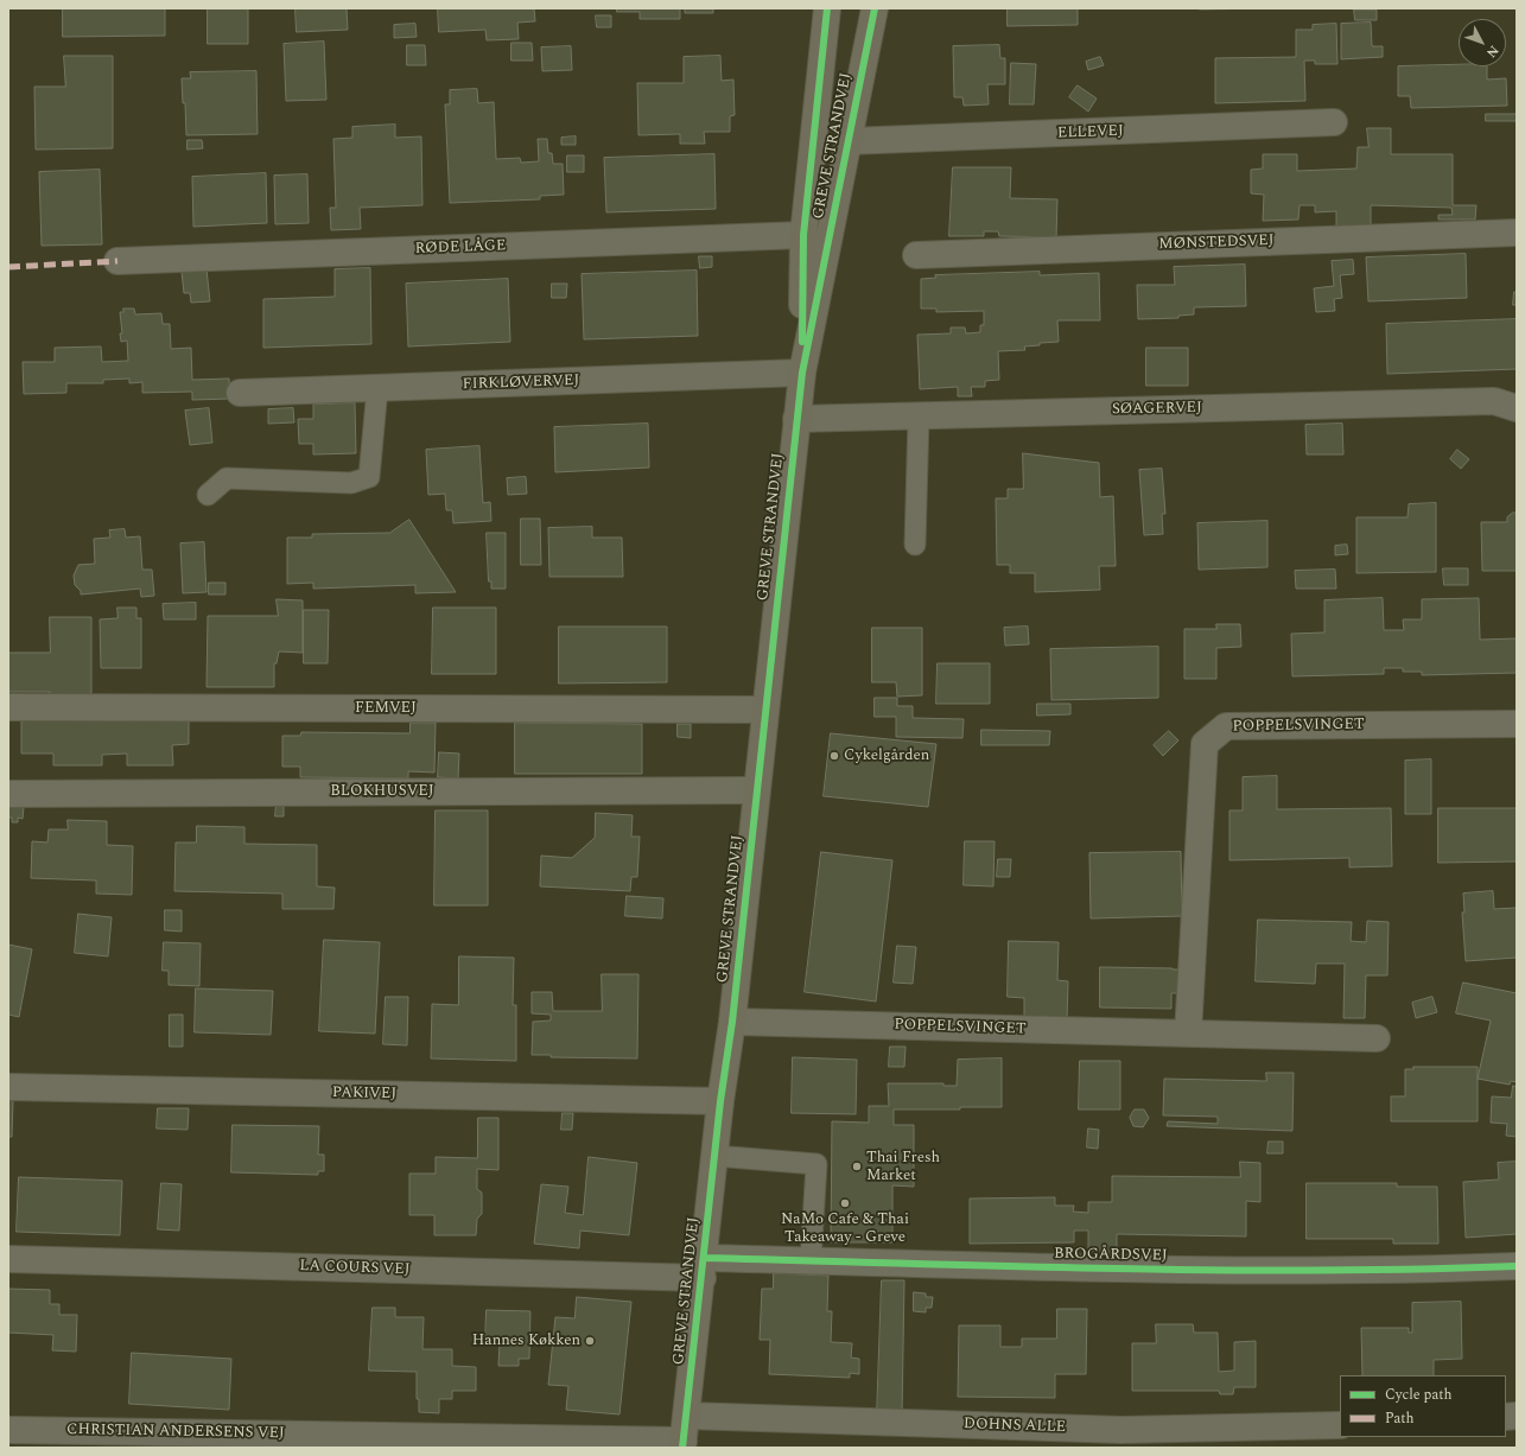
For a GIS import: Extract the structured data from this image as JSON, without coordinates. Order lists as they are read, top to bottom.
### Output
{
  "streets": {
    "main road": ["GREVE STRANDVEJ"],
    "street": [
      "ELLEVEJ",
      "MØNSTEDSVEJ",
      "RØDE LÅGE",
      "FIRKLØVERVEJ",
      "SØAGERVEJ",
      "FEMVEJ",
      "POPPELSVINGET",
      "BLOKHUSVEJ",
      "PAKIVEJ",
      "BROGÅRDSVEJ",
      "LA COURS VEJ",
      "DOHNS ALLE",
      "CHRISTIAN ANDERSENS VEJ"
    ]
  },
  "crossings": [
    ["ELLEVEJ", "GREVE STRANDVEJ"],
    ["GREVE STRANDVEJ", "RØDE LÅGE"],
    ["GREVE STRANDVEJ", "FIRKLØVERVEJ"],
    ["GREVE STRANDVEJ", "SØAGERVEJ"],
    ["GREVE STRANDVEJ", "FEMVEJ"],
    ["GREVE STRANDVEJ", "POPPELSVINGET"],
    ["GREVE STRANDVEJ", "BLOKHUSVEJ"],
    ["GREVE STRANDVEJ", "PAKIVEJ"],
    ["GREVE STRANDVEJ", "BROGÅRDSVEJ"],
    ["GREVE STRANDVEJ", "LA COURS VEJ"],
    ["GREVE STRANDVEJ", "DOHNS ALLE"],
    ["GREVE STRANDVEJ", "CHRISTIAN ANDERSENS VEJ"],
    ["BROGÅRDSVEJ", "LA COURS VEJ"]
  ],
  "places": [
    "Cykelgården",
    "Thai Fresh Market",
    "NaMo Cafe & Thai Takeaway - Greve",
    "Hannes Køkken"
  ],
  "legend": ["Cycle path", "Path"],
  "north": "bottom right"
}
